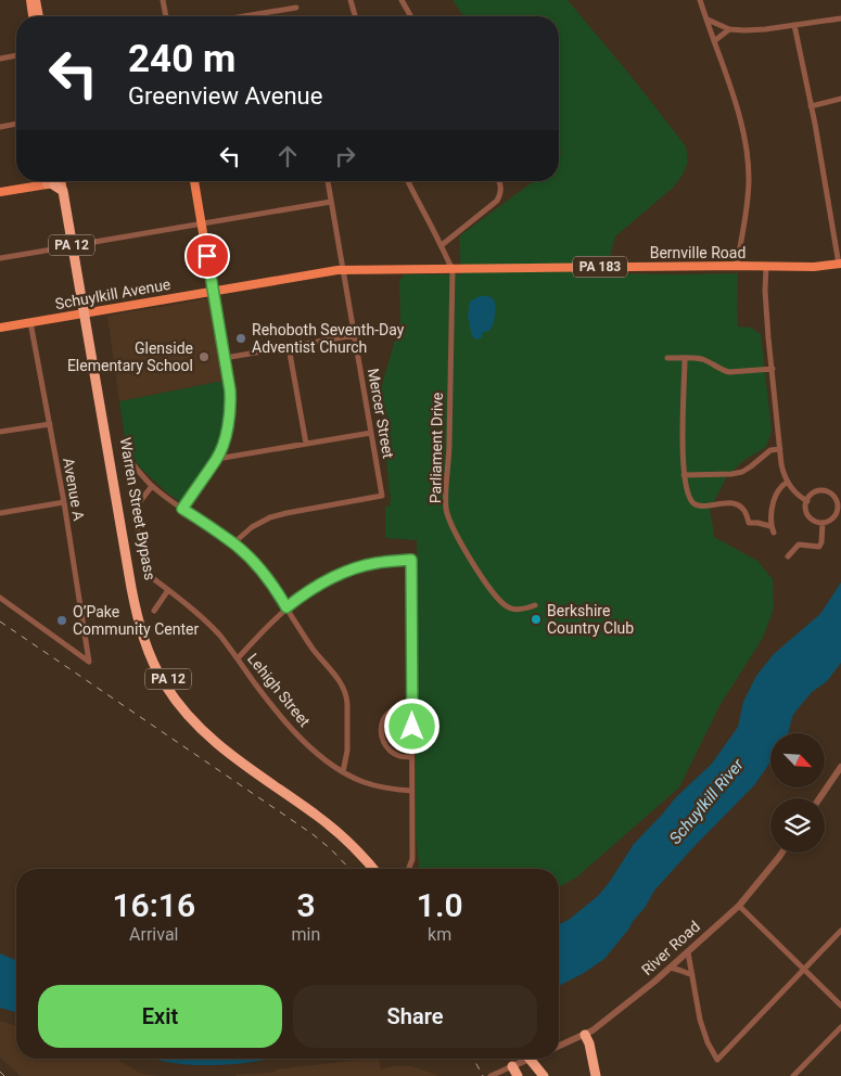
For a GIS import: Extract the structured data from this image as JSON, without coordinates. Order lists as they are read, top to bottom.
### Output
{
  "streets": {
    "highway": ["PA 12", "Warren Street Bypass"],
    "main road": ["Bernville Road", "PA 183", "Schuylkill Avenue"],
    "street": [
      "Mercer Street",
      "Parliament Drive",
      "Avenue A",
      "Lehigh Street",
      "River Road"
    ]
  },
  "crossings": [
    ["Bernville Road", "Schuylkill Avenue"],
    ["Bernville Road", "Parliament Drive"],
    ["Schuylkill Avenue", "Mercer Street"],
    ["Schuylkill Avenue", "Avenue A"]
  ],
  "water": ["Schuylkill River"],
  "places": [
    "Rehoboth Seventh-Day Adventist Church",
    "Glenside Elementary School",
    "Berkshire Country Club",
    "O’Pake Community Center"
  ],
  "north": "bottom right",
  "page": {
    "turn": ["240 m", "Greenview Avenue"],
    "eta": [
      "16:16",
      "Arrival",
      "3",
      "min",
      "1.0",
      "km"
    ],
    "buttons": ["Exit", "Share"]
  }
}
